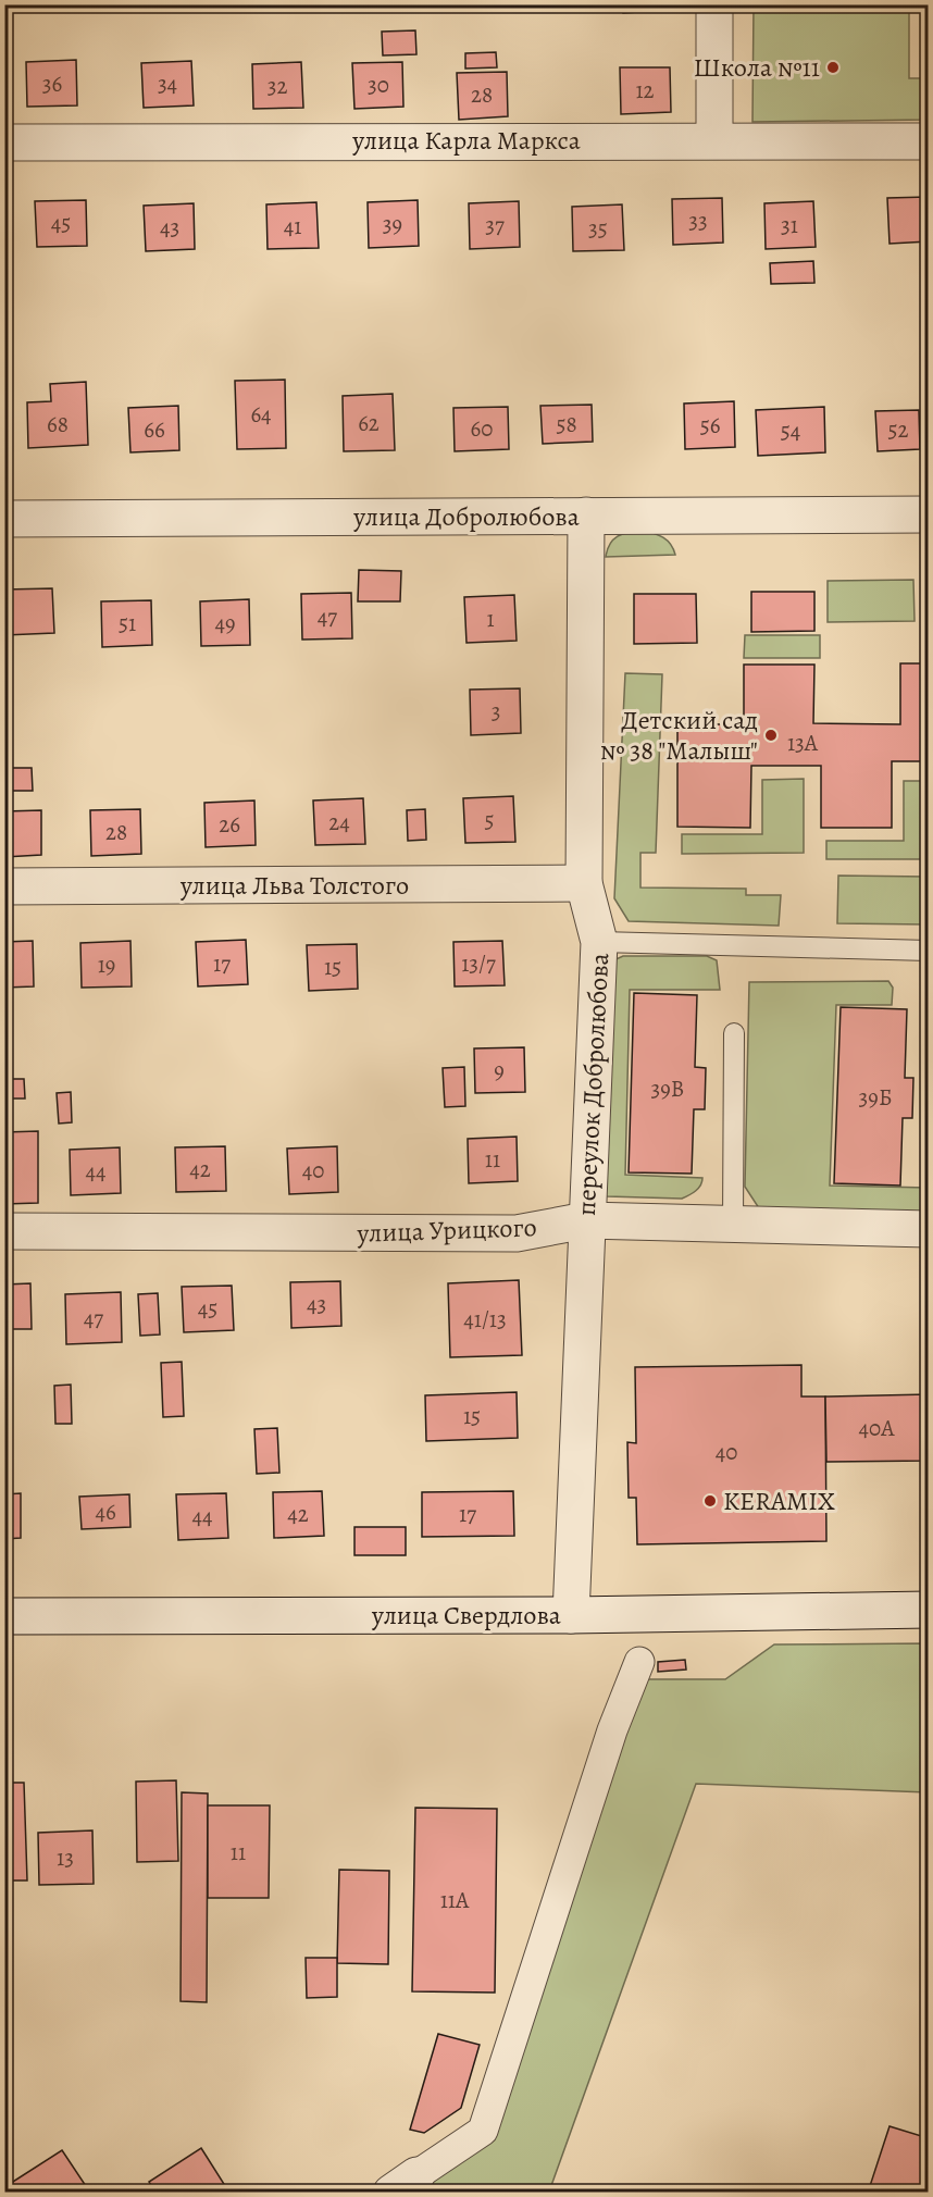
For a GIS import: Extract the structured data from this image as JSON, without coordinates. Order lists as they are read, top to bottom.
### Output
{
  "streets": {
    "street": [
      "улица Карла Маркса",
      "улица Добролюбова",
      "улица Льва Толстого",
      "переулок Добролюбова",
      "улица Урицкого",
      "улица Свердлова"
    ]
  },
  "crossings": [
    ["улица Добролюбова", "переулок Добролюбова"],
    ["улица Льва Толстого", "переулок Добролюбова"],
    ["переулок Добролюбова", "улица Урицкого"],
    ["переулок Добролюбова", "улица Свердлова"]
  ],
  "places": ["Школа №11", "Детский сад № 38 \"Малыш\"", "KERAMIX"],
  "house_numbers": [
    "36",
    "34",
    "30",
    "32",
    "12",
    "28",
    "33",
    "45",
    "39",
    "37",
    "31",
    "41",
    "43",
    "35",
    "64",
    "62",
    "68",
    "58",
    "56",
    "60",
    "66",
    "52",
    "54",
    "47",
    "1",
    "51",
    "49",
    "3",
    "13А",
    "5",
    "24",
    "26",
    "28",
    "17",
    "13/7",
    "19",
    "15",
    "9",
    "39В",
    "39Б",
    "11",
    "42",
    "40",
    "44",
    "43",
    "45",
    "47",
    "41/13",
    "15",
    "40А",
    "40",
    "46",
    "42",
    "17",
    "44",
    "11",
    "13",
    "11А"
  ]
}
